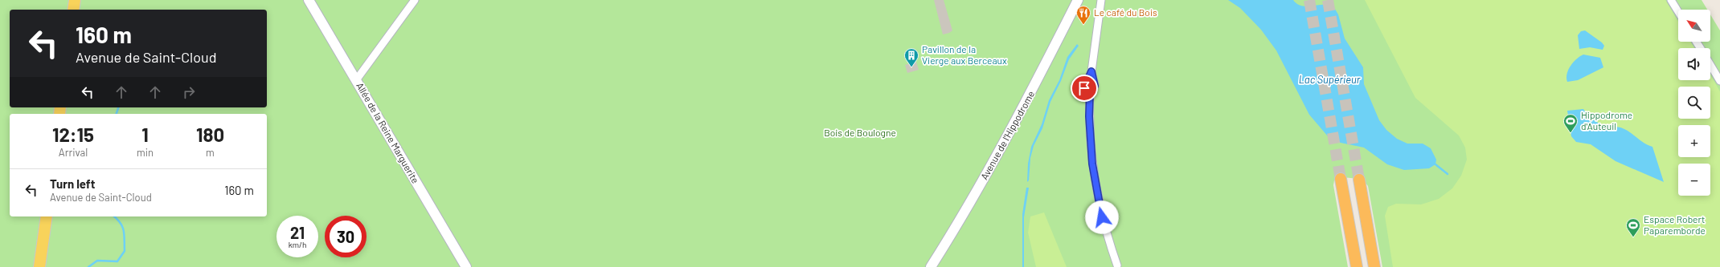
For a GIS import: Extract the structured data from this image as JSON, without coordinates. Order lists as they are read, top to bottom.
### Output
{
  "streets": {
    "main road": ["Allée de la Reine Marguerite", "Avenue de l'Hippodrome"]
  },
  "water": ["Lac Supérieur"],
  "parks": ["Bois de Boulogne"],
  "places": {
    "restaurant": ["Le café du Bois"],
    "building": ["Pavillon de la Vierge aux Berceaux"],
    "sports": ["Hippodrome d'Auteuil", "Espace Robert Paparemborde"]
  },
  "north": "top left",
  "page": {
    "map_buttons": ["+", "−"],
    "turn": ["160 m", "Avenue de Saint-Cloud"],
    "eta": [
      "12:15",
      "Arrival",
      "1",
      "min",
      "180",
      "m"
    ],
    "list": [
      {
        "name": "Turn left",
        "note": "Avenue de Saint-Cloud",
        "value": "160 m"
      }
    ],
    "speed": "21 km/h",
    "limit": "30"
  }
}
